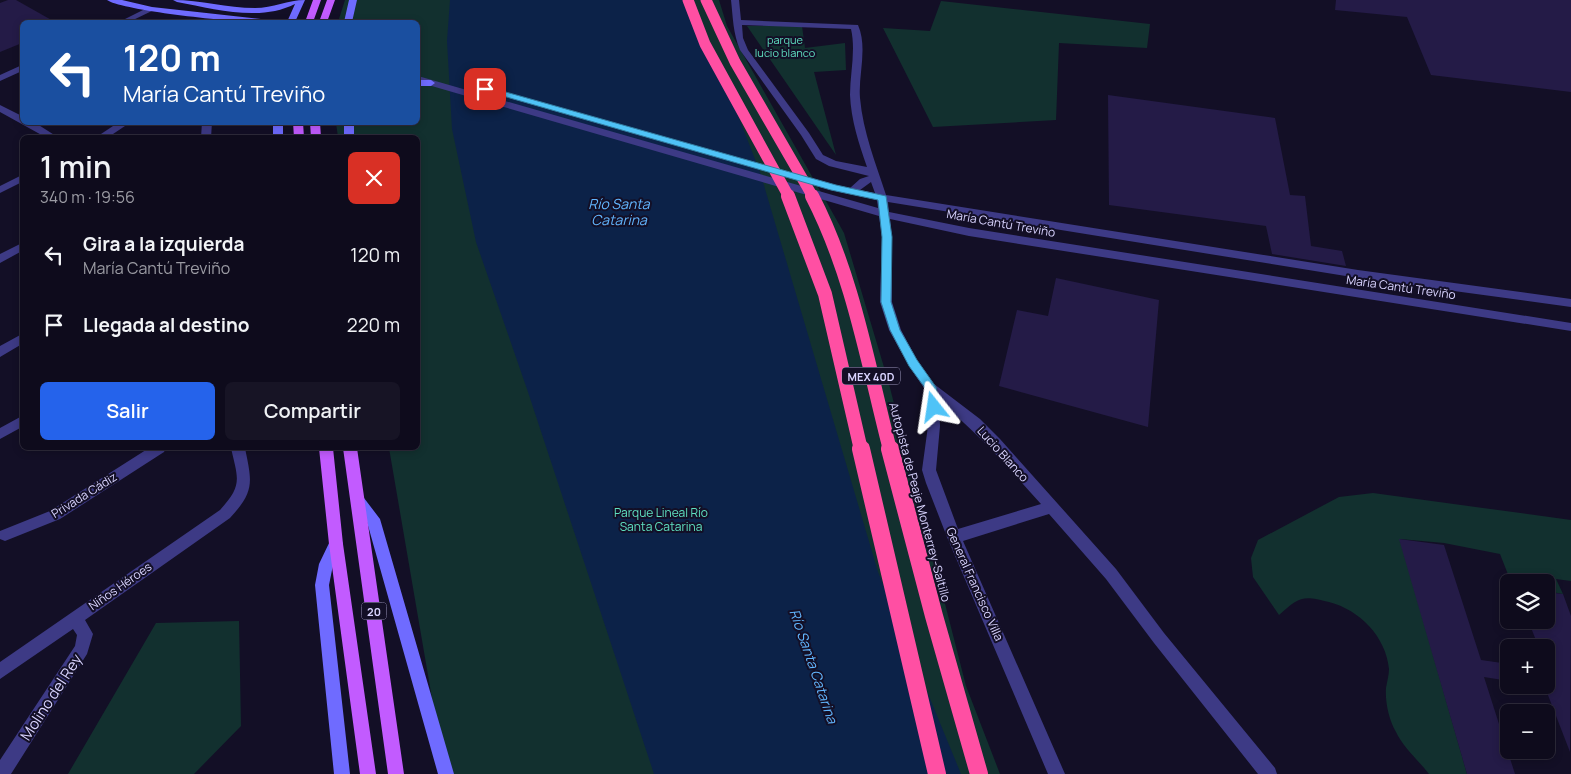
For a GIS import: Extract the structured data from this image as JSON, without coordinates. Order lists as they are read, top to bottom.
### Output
{
  "streets": {
    "highway": ["MEX 40D", "Autopista de Peaje Monterrey-Saltillo"],
    "main road": ["20"],
    "street": [
      "María Cantú Treviño",
      "Lucio Blanco",
      "Privada Cádiz",
      "General Francisco Villa",
      "Niños Héroes",
      "Molino del Rey"
    ]
  },
  "crossings": [
    ["María Cantú Treviño", "Lucio Blanco"],
    ["Lucio Blanco", "General Francisco Villa"],
    ["Niños Héroes", "Molino del Rey"]
  ],
  "water": ["Río Santa Catarina"],
  "parks": ["parque lucio blanco", "Parque Lineal Río Santa Catarina"],
  "page": {
    "turn": ["120 m", "María Cantú Treviño"],
    "heading": ["1 min", "340 m · 19:56"],
    "list": [
      {
        "name": "Gira a la izquierda",
        "note": "María Cantú Treviño",
        "value": "120 m"
      },
      {
        "name": "Llegada al destino",
        "value": "220 m"
      }
    ],
    "buttons": ["Salir", "Compartir"],
    "map_buttons": ["+", "−"]
  }
}
